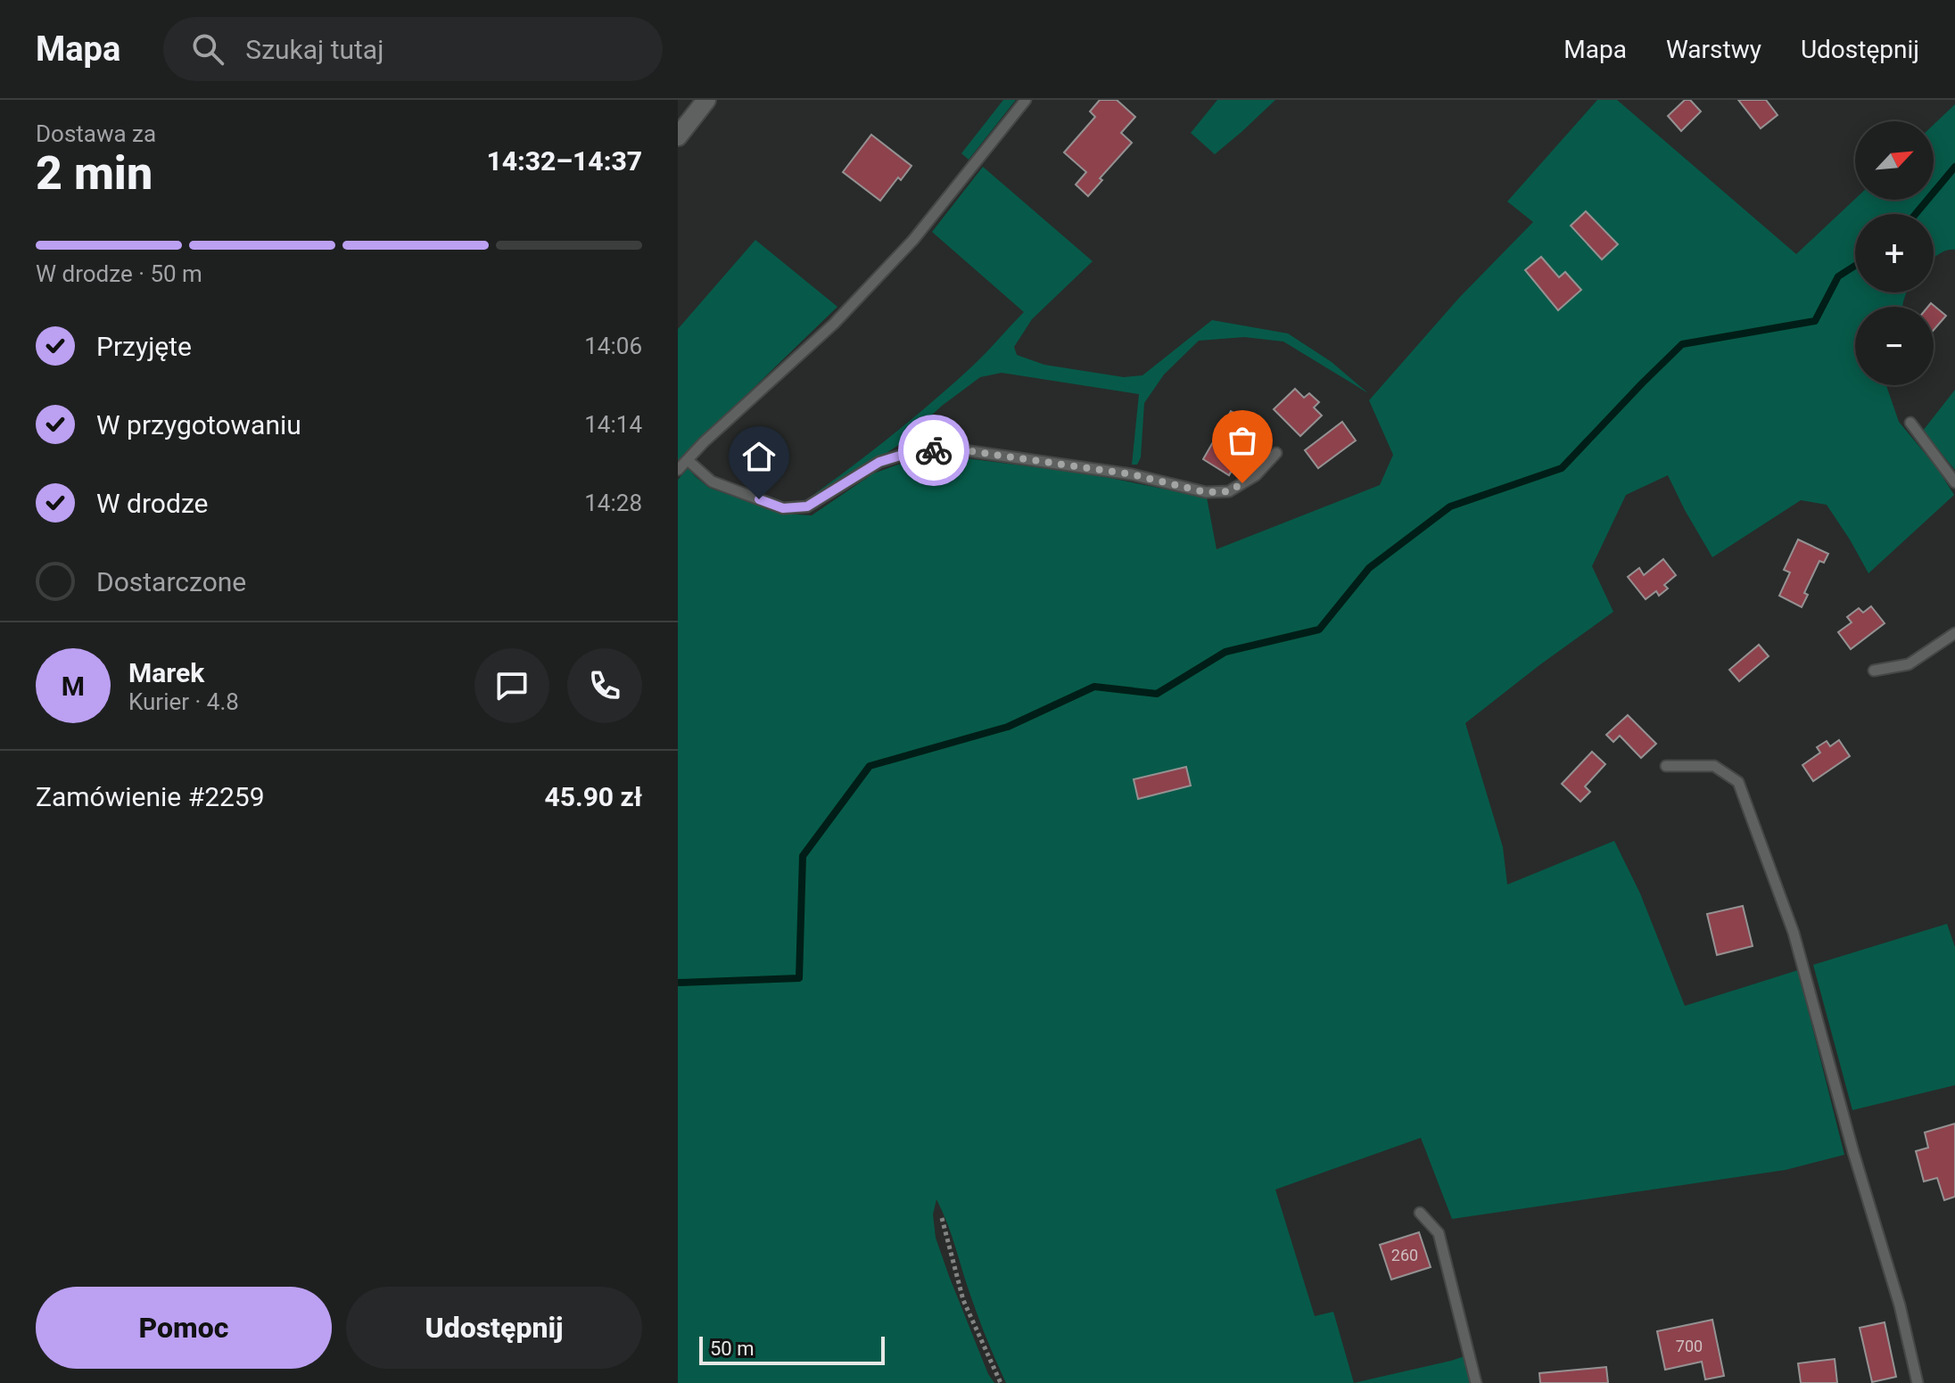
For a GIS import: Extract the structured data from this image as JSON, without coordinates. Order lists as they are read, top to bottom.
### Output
{
  "house_numbers": ["260", "700"],
  "scale_bar": "50 m",
  "north": "top right",
  "page": {
    "header": "Mapa",
    "search": "Szukaj tutaj",
    "nav": ["Mapa", "Warstwy", "Udostępnij"],
    "heading": ["2 min", "Dostawa za", "14:32–14:37"],
    "panel": [
      "Marek",
      "Kurier · 4.8",
      "Zamówienie #2259",
      "45.90 zł"
    ],
    "map_buttons": ["+", "−"],
    "bar": "W drodze · 50 m",
    "list": [
      ["Przyjęte", "14:06"],
      ["W przygotowaniu", "14:14"],
      ["W drodze", "14:28"],
      "Dostarczone"
    ],
    "round": "M",
    "buttons": ["Pomoc", "Udostępnij"],
    "scale": "50 m"
  }
}
